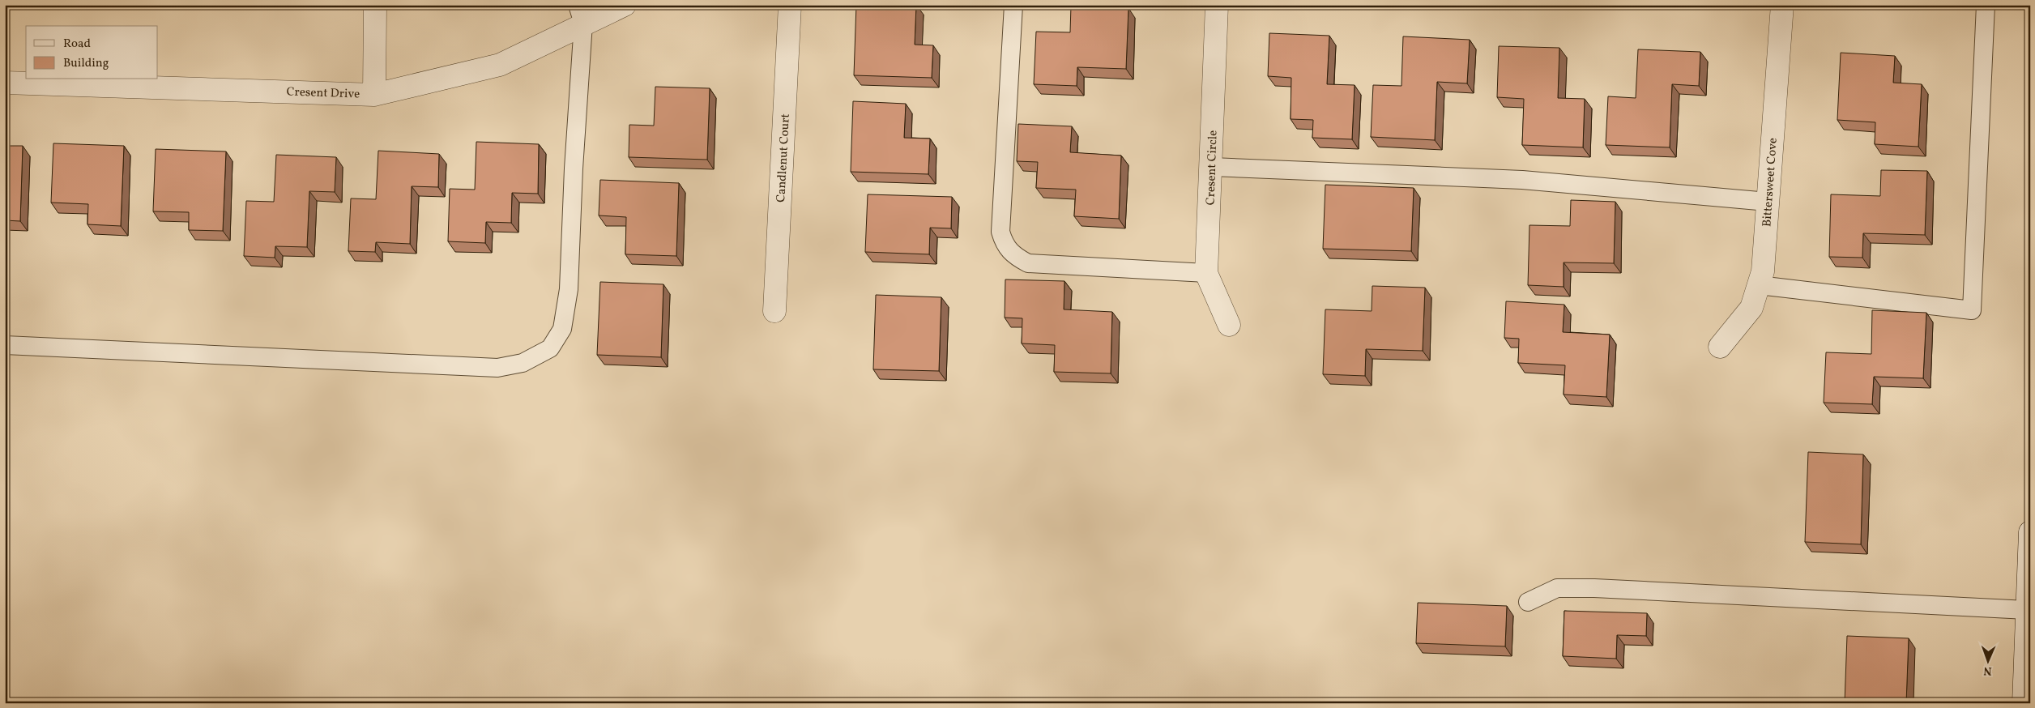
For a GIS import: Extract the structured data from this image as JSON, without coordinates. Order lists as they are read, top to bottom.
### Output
{
  "streets": {
    "street": [
      "Cresent Drive",
      "Candlenut Court",
      "Cresent Circle",
      "Bittersweet Cove"
    ]
  },
  "legend": ["Road", "Building"],
  "north": "bottom"
}
